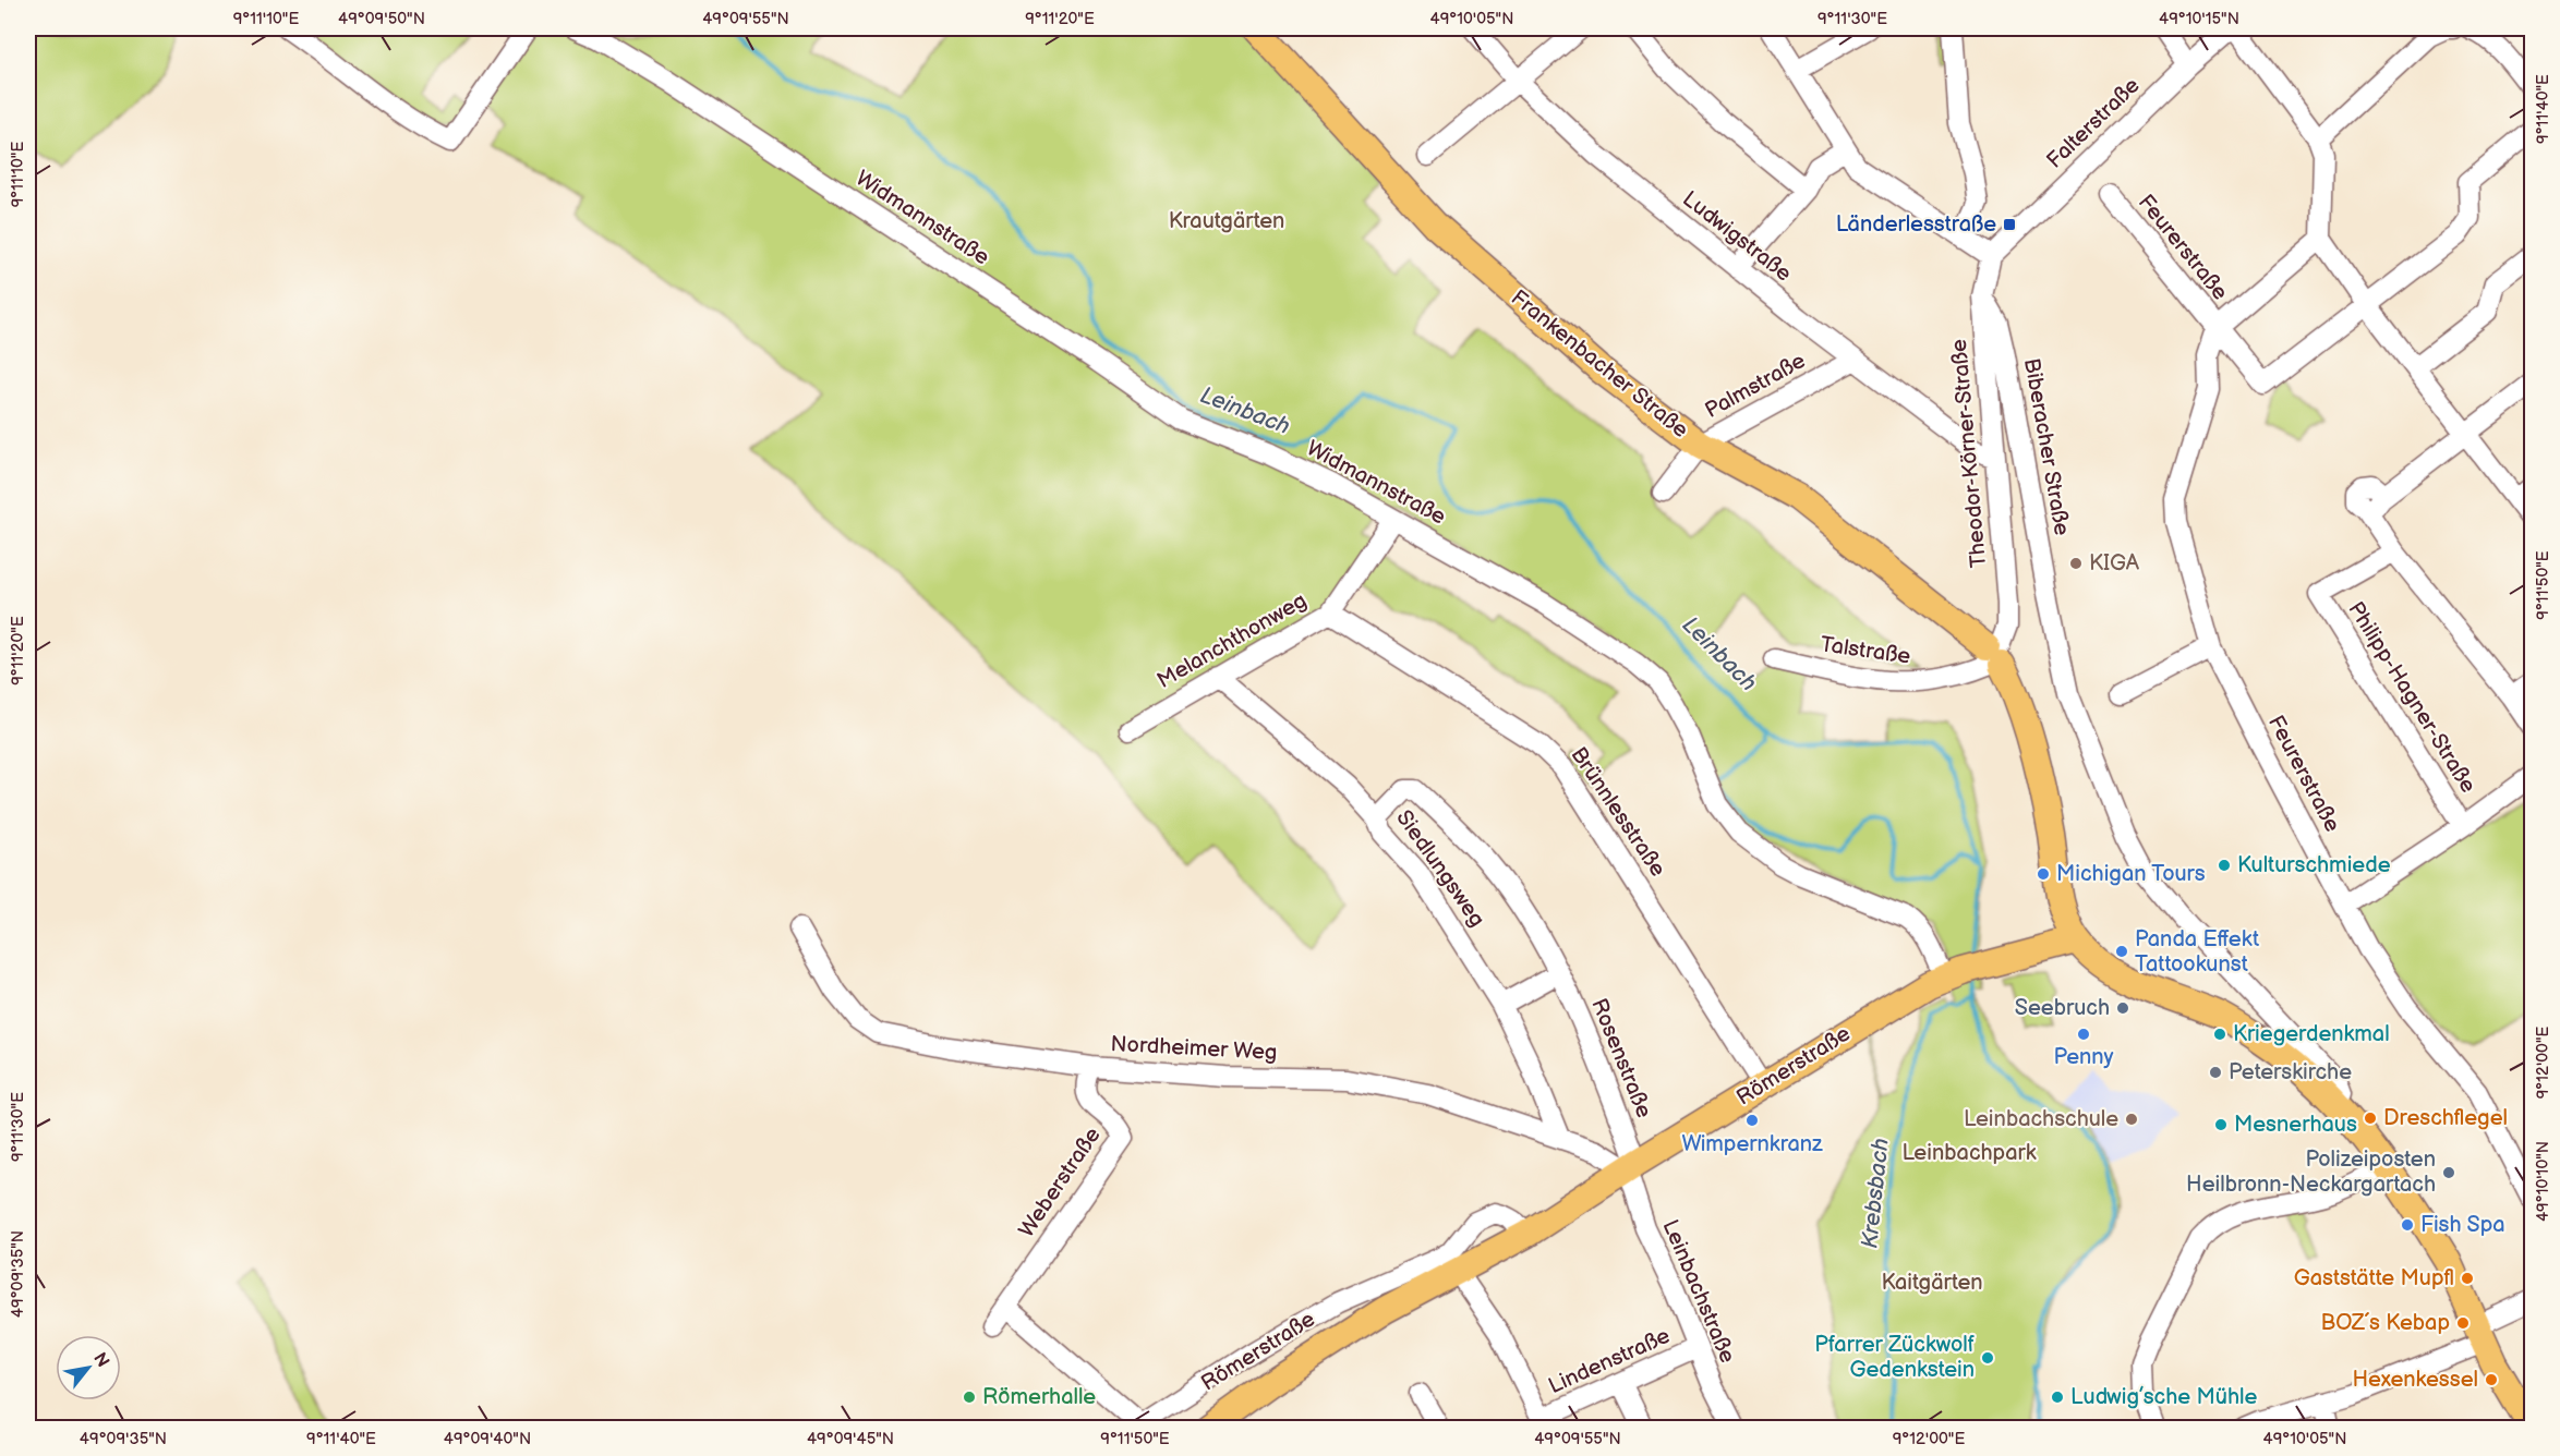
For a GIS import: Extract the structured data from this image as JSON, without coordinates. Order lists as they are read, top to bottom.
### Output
{
  "streets": {
    "main road": ["Frankenbacher Straße", "Römerstraße"],
    "street": [
      "Falterstraße",
      "Widmannstraße",
      "Ludwigstraße",
      "Feurerstraße",
      "Palmstraße",
      "Biberacher Straße",
      "Theodor-Körner-Straße",
      "Melanchthonweg",
      "Talstraße",
      "Philipp-Hagner-Straße",
      "Brünnlesstraße",
      "Siedlungsweg",
      "Nordheimer Weg",
      "Rosenstraße",
      "Weberstraße",
      "Leinbachstraße",
      "Lindenstraße"
    ]
  },
  "crossings": [
    ["Falterstraße", "Theodor-Körner-Straße"],
    ["Widmannstraße", "Melanchthonweg"],
    ["Widmannstraße", "Römerstraße"],
    ["Ludwigstraße", "Palmstraße"],
    ["Ludwigstraße", "Theodor-Körner-Straße"],
    ["Frankenbacher Straße", "Palmstraße"],
    ["Frankenbacher Straße", "Biberacher Straße"],
    ["Frankenbacher Straße", "Theodor-Körner-Straße"],
    ["Frankenbacher Straße", "Talstraße"],
    ["Frankenbacher Straße", "Römerstraße"],
    ["Biberacher Straße", "Theodor-Körner-Straße"],
    ["Theodor-Körner-Straße", "Talstraße"],
    ["Melanchthonweg", "Brünnlesstraße"],
    ["Melanchthonweg", "Siedlungsweg"],
    ["Brünnlesstraße", "Römerstraße"],
    ["Siedlungsweg", "Nordheimer Weg"],
    ["Siedlungsweg", "Rosenstraße"],
    ["Nordheimer Weg", "Rosenstraße"],
    ["Nordheimer Weg", "Römerstraße"],
    ["Nordheimer Weg", "Weberstraße"],
    ["Nordheimer Weg", "Leinbachstraße"],
    ["Rosenstraße", "Römerstraße"],
    ["Rosenstraße", "Leinbachstraße"],
    ["Römerstraße", "Weberstraße"],
    ["Römerstraße", "Leinbachstraße"],
    ["Leinbachstraße", "Lindenstraße"]
  ],
  "water": ["Leinbach", "Krebsbach"],
  "parks": ["Krautgärten", "Leinbachpark", "Kaitgärten"],
  "places": {
    "transit": ["Länderlesstraße"],
    "other": [
      "KIGA",
      "Kulturschmiede",
      "Michigan Tours",
      "Panda Effekt Tattookunst",
      "Seebruch",
      "Penny",
      "Kriegerdenkmal",
      "Peterskirche",
      "Dreschflegel",
      "Leinbachschule",
      "Wimpernkranz",
      "Mesnerhaus",
      "Polizeiposten Heilbronn-Neckargartach",
      "Fish Spa",
      "Gaststätte Mupfl",
      "BOZ´s Kebap",
      "Pfarrer Zückwolf Gedenkstein",
      "Hexenkessel",
      "Römerhalle",
      "Ludwig’sche Mühle"
    ]
  },
  "north": "top right",
  "coordinates": [
    "9°11'10\"E",
    "49°09'50\"N",
    "49°09'55\"N",
    "9°11'20\"E",
    "49°10'05\"N",
    "9°11'30\"E",
    "49°10'15\"N",
    "9°11'40\"E",
    "9°11'50\"E",
    "9°12'00\"E",
    "49°10'10\"N",
    "49°09'35\"N",
    "49°09'40\"N",
    "49°09'45\"N"
  ]
}
